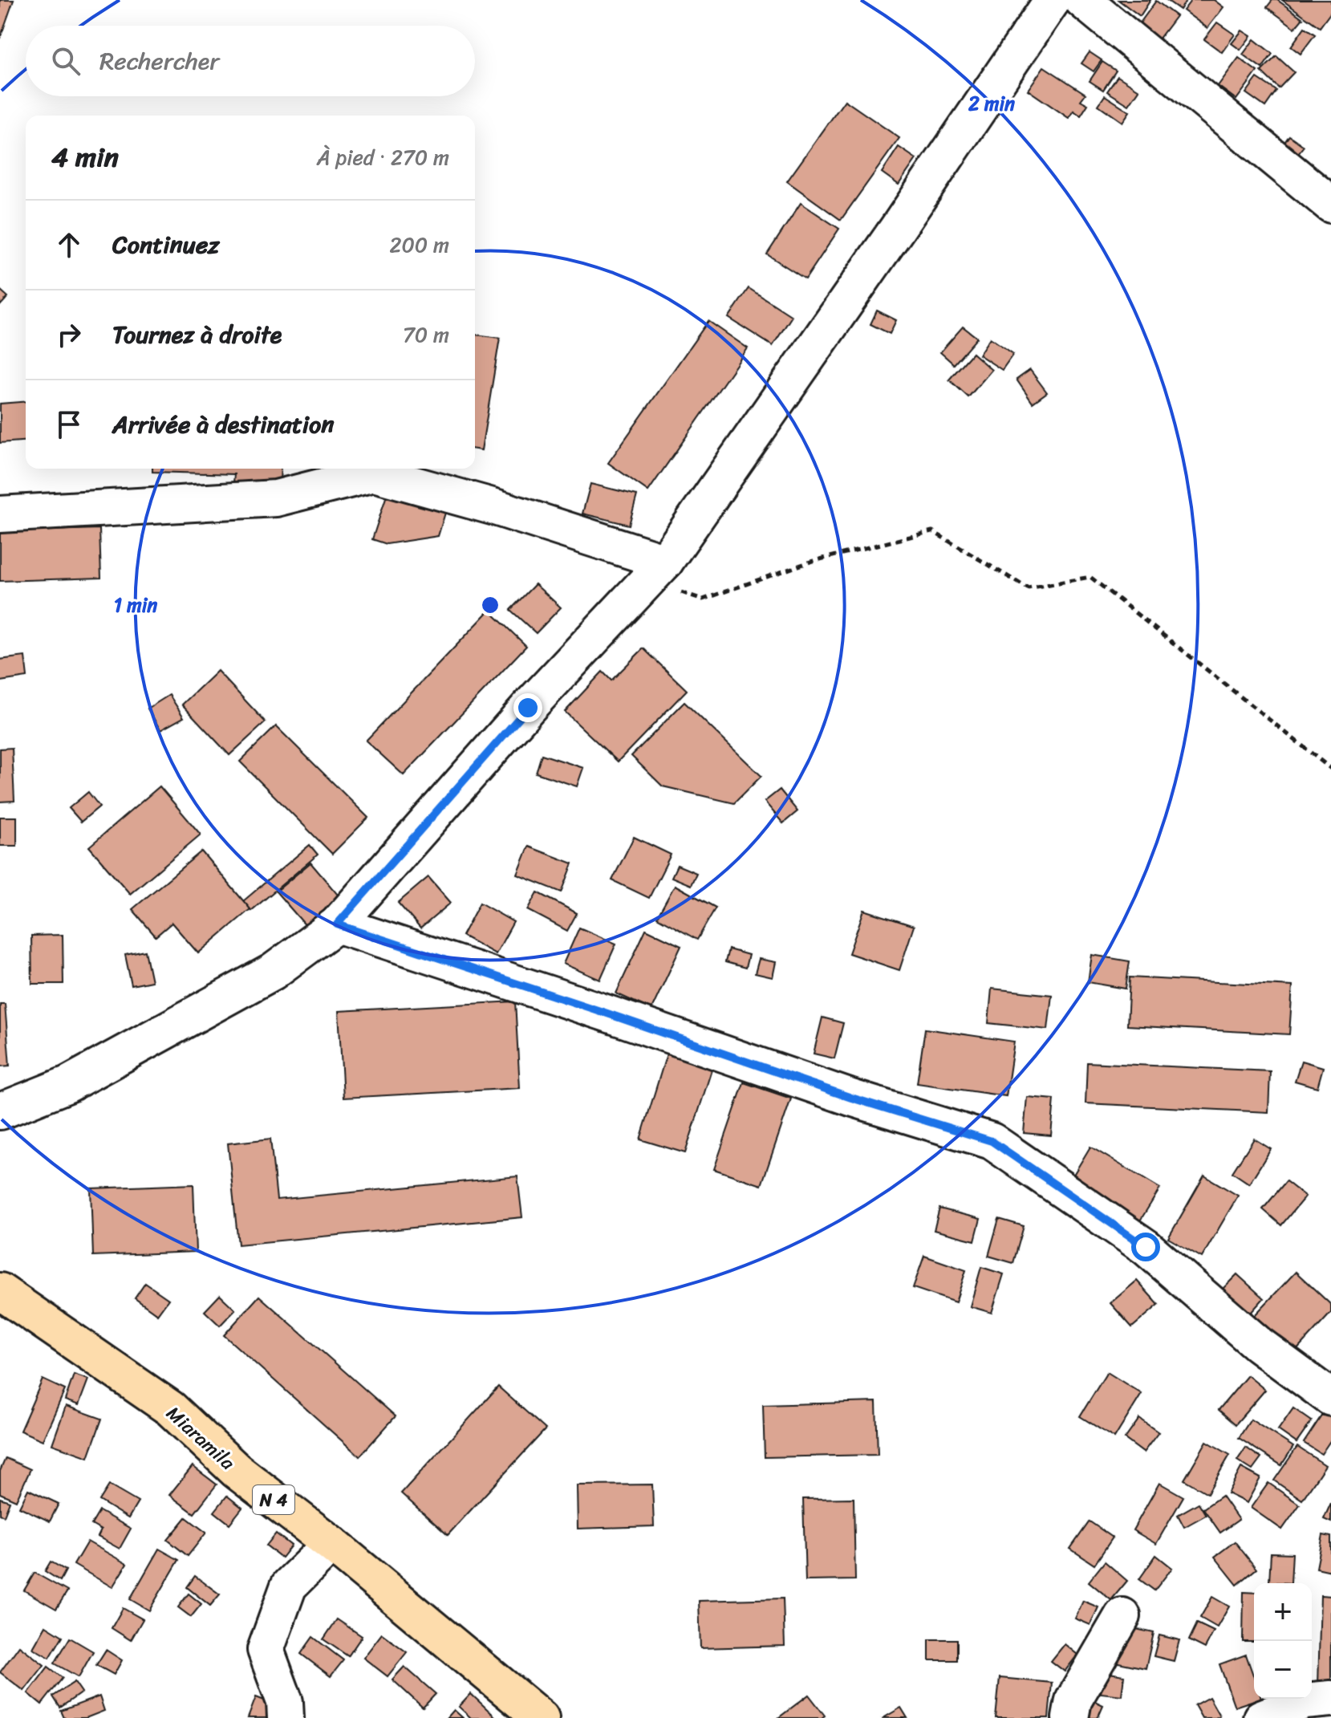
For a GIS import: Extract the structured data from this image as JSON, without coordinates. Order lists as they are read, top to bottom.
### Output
{
  "streets": {
    "main road": ["Miaramila", "N 4"]
  },
  "page": {
    "search": "Rechercher",
    "heading": ["4 min", "À pied · 270 m"],
    "list": [
      ["Continuez", "200 m"],
      ["Tournez à droite", "70 m"],
      "Arrivée à destination"
    ],
    "map_buttons": ["+", "−"]
  },
  "rings": ["2 min", "1 min"]
}
